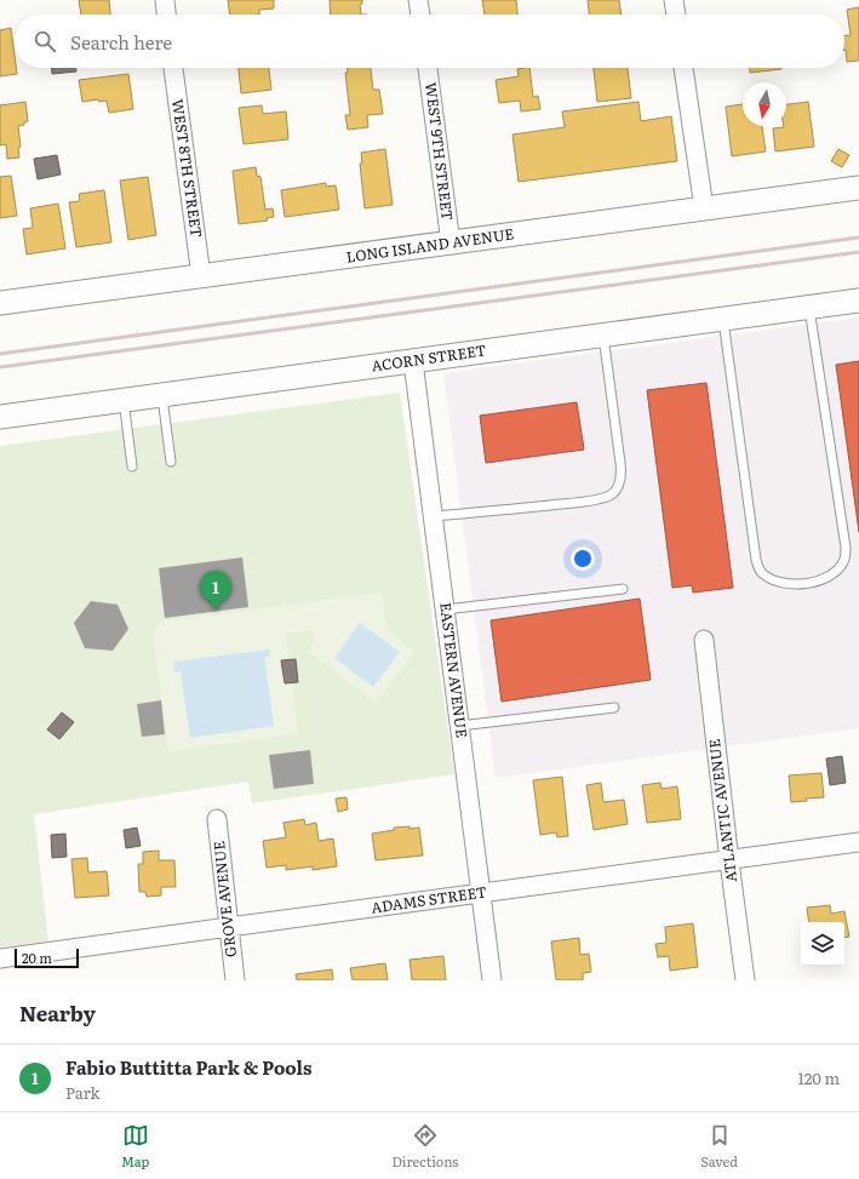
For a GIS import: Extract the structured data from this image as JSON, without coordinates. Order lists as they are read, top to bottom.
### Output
{
  "streets": {
    "street": [
      "WEST 9TH STREET",
      "WEST 8TH STREET",
      "LONG ISLAND AVENUE",
      "ACORN STREET",
      "EASTERN AVENUE",
      "ATLANTIC AVENUE",
      "GROVE AVENUE",
      "ADAMS STREET"
    ]
  },
  "crossings": [
    ["WEST 9TH STREET", "LONG ISLAND AVENUE"],
    ["WEST 8TH STREET", "LONG ISLAND AVENUE"],
    ["ACORN STREET", "EASTERN AVENUE"],
    ["EASTERN AVENUE", "ADAMS STREET"],
    ["ATLANTIC AVENUE", "ADAMS STREET"],
    ["GROVE AVENUE", "ADAMS STREET"]
  ],
  "scale_bar": "20 m",
  "north": "bottom",
  "page": {
    "search": "Search here",
    "pins": "1",
    "scale": "20 m",
    "heading": "Nearby",
    "list": [
      {
        "mark": "1",
        "name": "Fabio Buttitta Park & Pools",
        "note": "Park",
        "value": "120 m"
      }
    ],
    "nav": ["Map", "Directions", "Saved"]
  }
}
